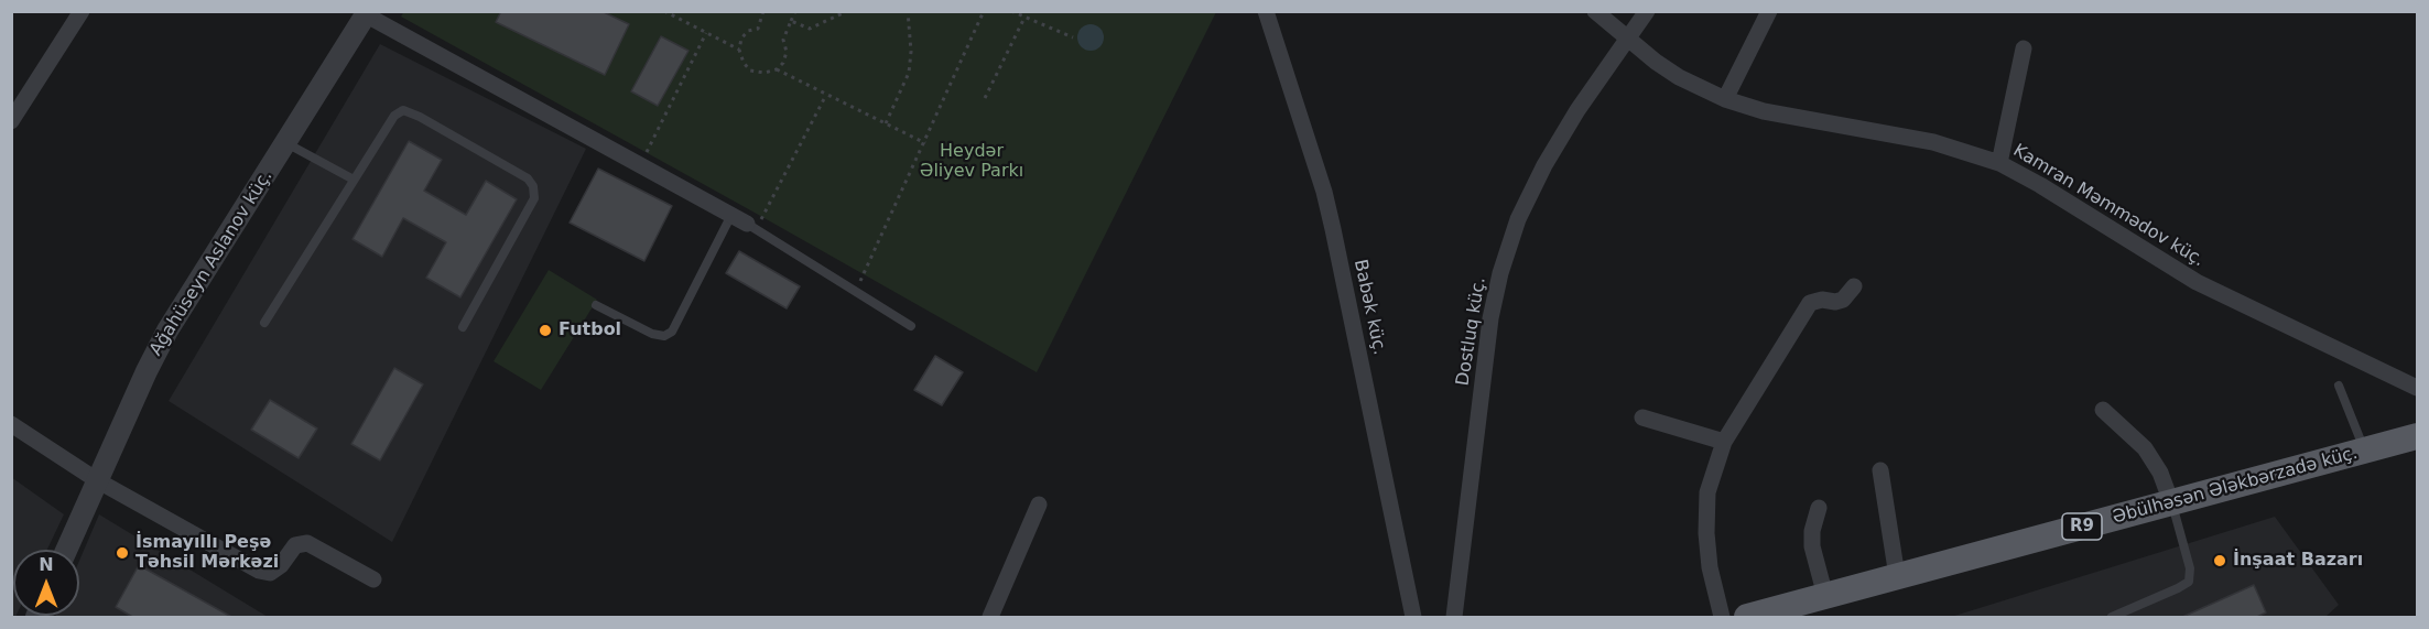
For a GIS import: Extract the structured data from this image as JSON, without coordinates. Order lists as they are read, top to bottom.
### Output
{
  "streets": {
    "main road": ["Əbülhəsən Ələkbərzadə küç.", "R9"],
    "street": [
      "Kamran Məmmədov küç.",
      "Ağahüseyn Aslanov küç.",
      "Babək küç.",
      "Dostluq küç."
    ]
  },
  "crossings": [
    ["Kamran Məmmədov küç.", "Dostluq küç."]
  ],
  "parks": ["Heydər Əliyev Parkı"],
  "places": ["Futbol", "İsmayıllı Peşə Təhsil Mərkəzi", "İnşaat Bazarı"],
  "north": "top"
}
